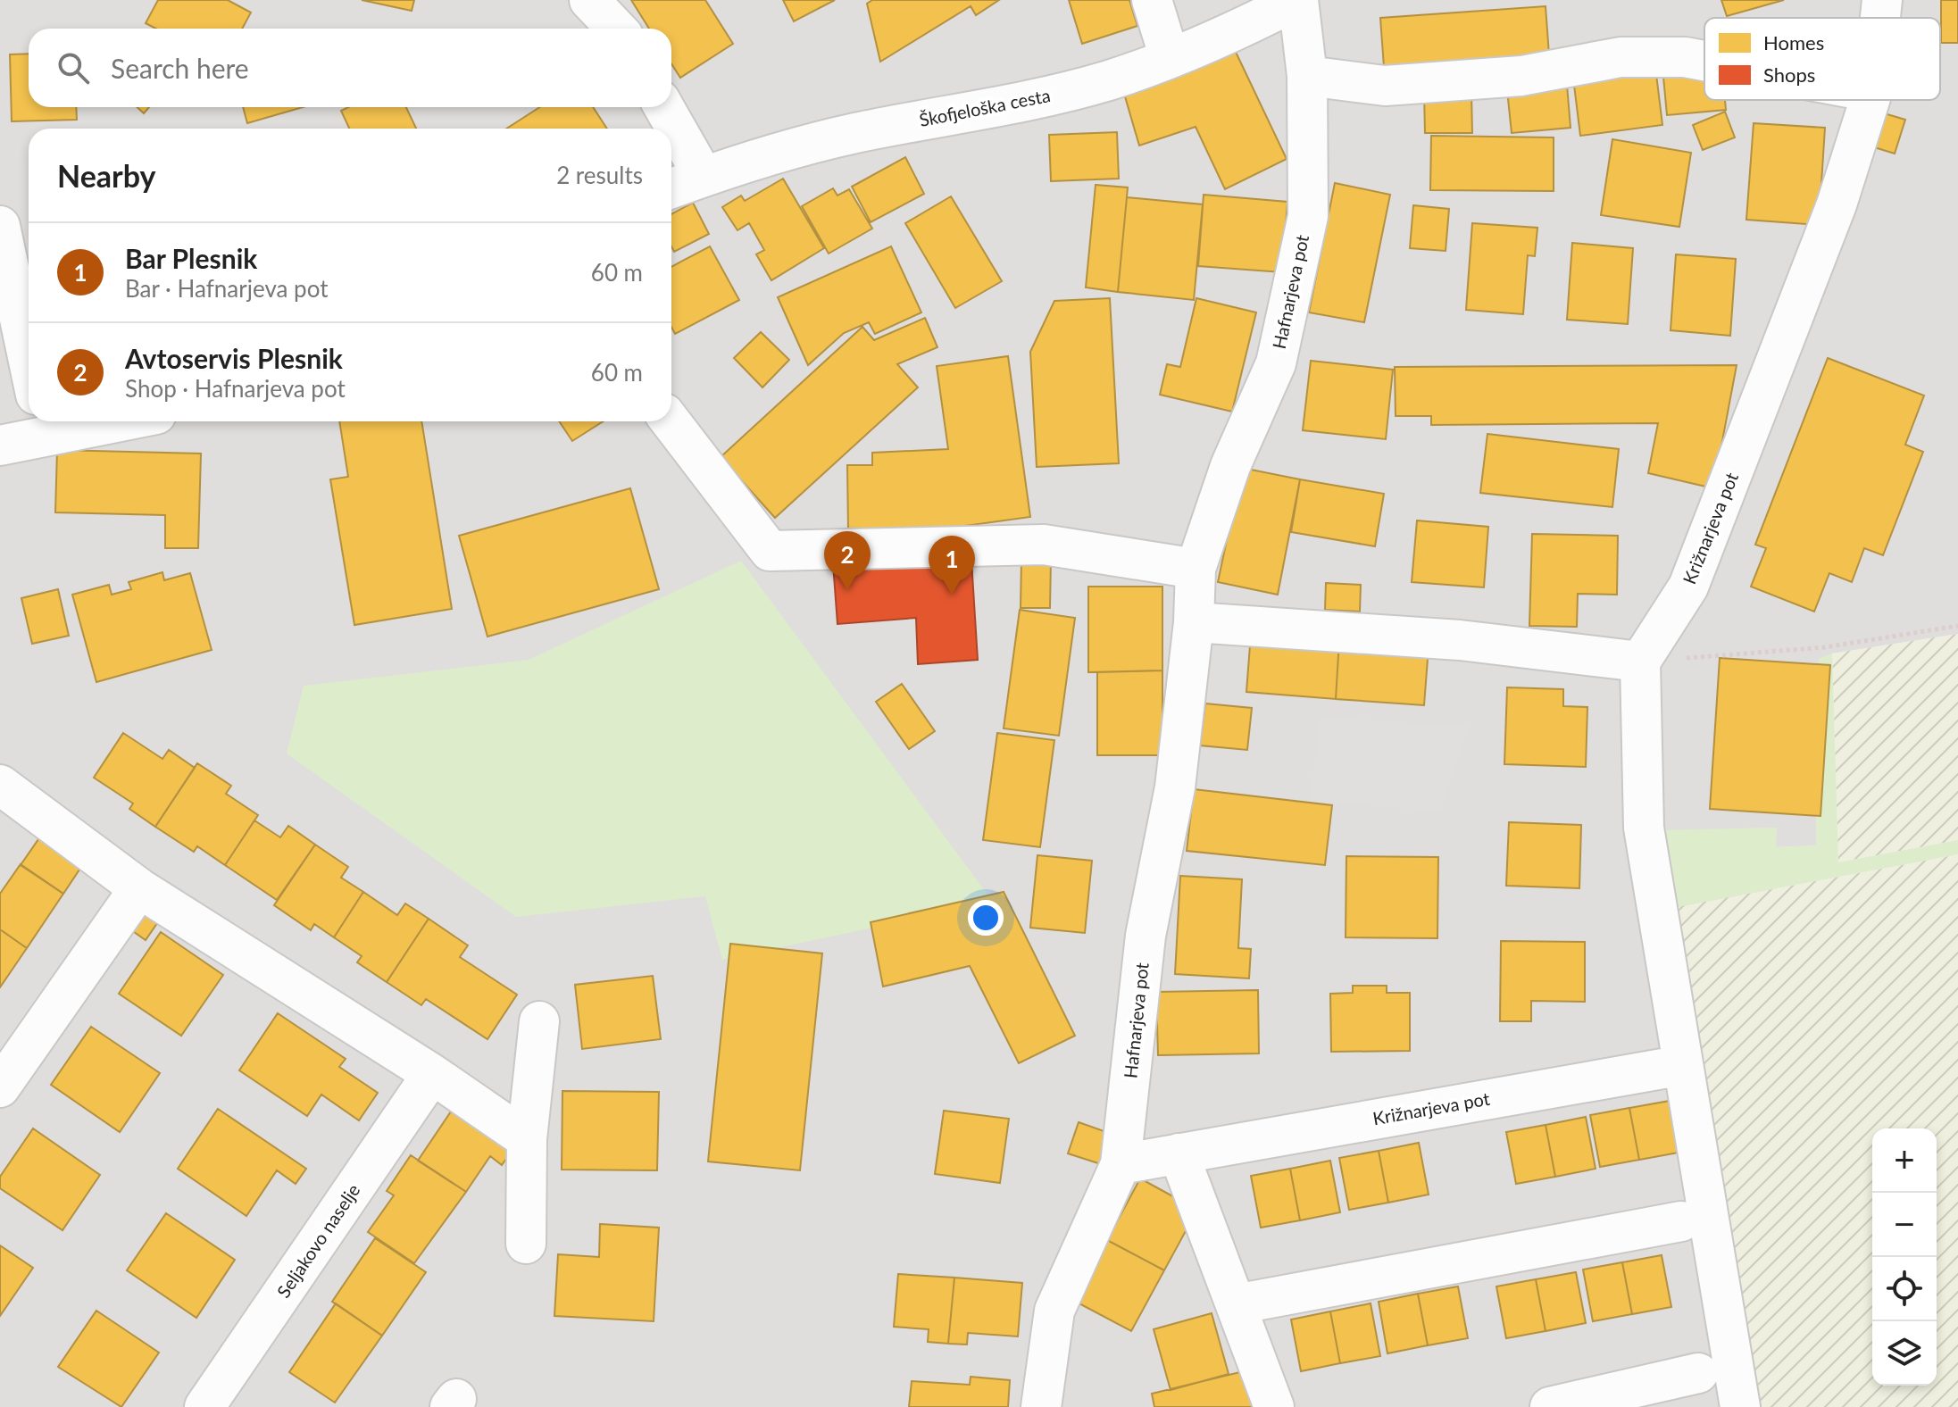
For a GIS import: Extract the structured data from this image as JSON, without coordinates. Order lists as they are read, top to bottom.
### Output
{
  "streets": {
    "street": [
      "Škofjeloška cesta",
      "Hafnarjeva pot",
      "Križnarjeva pot",
      "Seljakovo naselje"
    ]
  },
  "crossings": [
    ["Škofjeloška cesta", "Hafnarjeva pot"],
    ["Hafnarjeva pot", "Križnarjeva pot"]
  ],
  "legend": ["Homes", "Shops"],
  "page": {
    "search": "Search here",
    "heading": ["Nearby", "2 results"],
    "list": [
      {
        "mark": "1",
        "name": "Bar Plesnik",
        "note": "Bar · Hafnarjeva pot",
        "value": "60 m"
      },
      {
        "mark": "2",
        "name": "Avtoservis Plesnik",
        "note": "Shop · Hafnarjeva pot",
        "value": "60 m"
      }
    ],
    "pins": ["2", "1"],
    "map_buttons": ["+", "−"]
  }
}
